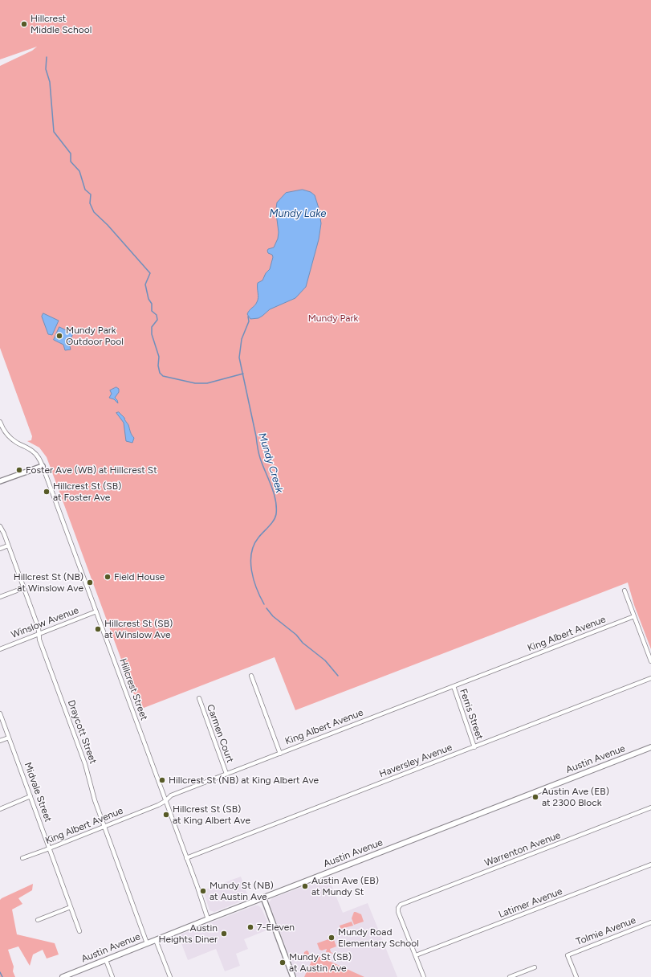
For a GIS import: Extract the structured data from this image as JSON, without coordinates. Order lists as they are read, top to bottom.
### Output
{
  "streets": {
    "main road": ["Austin Avenue"],
    "street": [
      "Winslow Avenue",
      "King Albert Avenue",
      "Hillcrest Street",
      "Ferris Street",
      "Draycott Street",
      "Carmen Court",
      "Haversley Avenue",
      "Midvale Street",
      "Warrenton Avenue",
      "Latimer Avenue",
      "Tolmie Avenue"
    ]
  },
  "crossings": [
    ["Winslow Avenue", "Hillcrest Street"],
    ["Winslow Avenue", "Draycott Street"],
    ["King Albert Avenue", "Hillcrest Street"],
    ["King Albert Avenue", "Ferris Street"],
    ["King Albert Avenue", "Draycott Street"],
    ["King Albert Avenue", "Carmen Court"],
    ["King Albert Avenue", "Midvale Street"],
    ["Hillcrest Street", "Austin Avenue"],
    ["Hillcrest Street", "Haversley Avenue"],
    ["Ferris Street", "Haversley Avenue"],
    ["Draycott Street", "Austin Avenue"],
    ["Warrenton Avenue", "Latimer Avenue"]
  ],
  "water": ["Mundy Lake", "Mundy Creek"],
  "parks": ["Mundy Park"],
  "places": [
    "Hillcrest Middle School",
    "Mundy Park Outdoor Pool",
    "Foster Ave (WB) at Hillcrest St",
    "Hillcrest St (SB) at Foster Ave",
    "Field House",
    "Hillcrest St (NB) at Winslow Ave",
    "Hillcrest St (SB) at Winslow Ave",
    "Hillcrest St (NB) at King Albert Ave",
    "Austin Ave (EB) at 2300 Block",
    "Hillcrest St (SB) at King Albert Ave",
    "Austin Ave (EB) at Mundy St",
    "Mundy St (NB) at Austin Ave",
    "7-Eleven",
    "Austin Heights Diner",
    "Mundy Road Elementary School",
    "Mundy St (SB) at Austin Ave"
  ]
}
